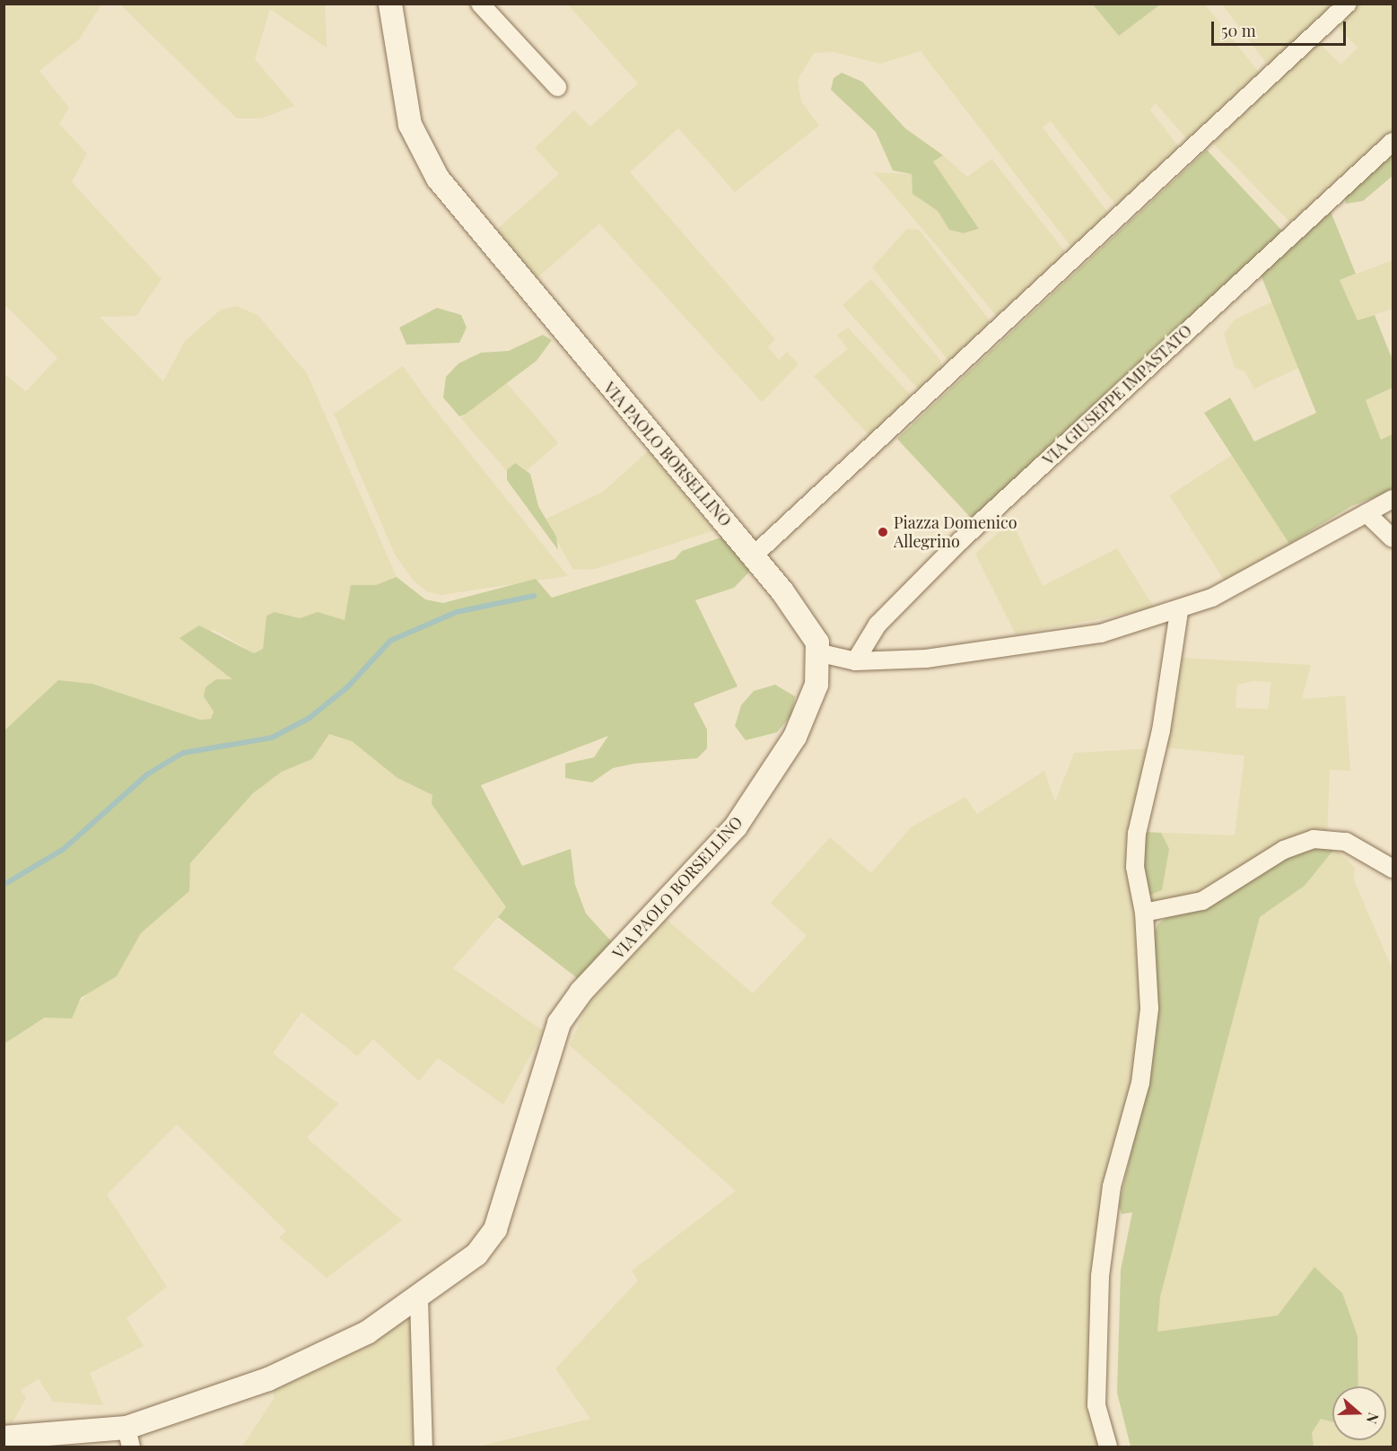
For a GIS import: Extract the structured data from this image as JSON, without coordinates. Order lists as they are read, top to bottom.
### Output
{
  "streets": {
    "street": ["VIA GIUSEPPE IMPASTATO", "VIA PAOLO BORSELLINO"]
  },
  "places": ["Piazza Domenico Allegrino"],
  "scale_bar": "50 m",
  "north": "right"
}
